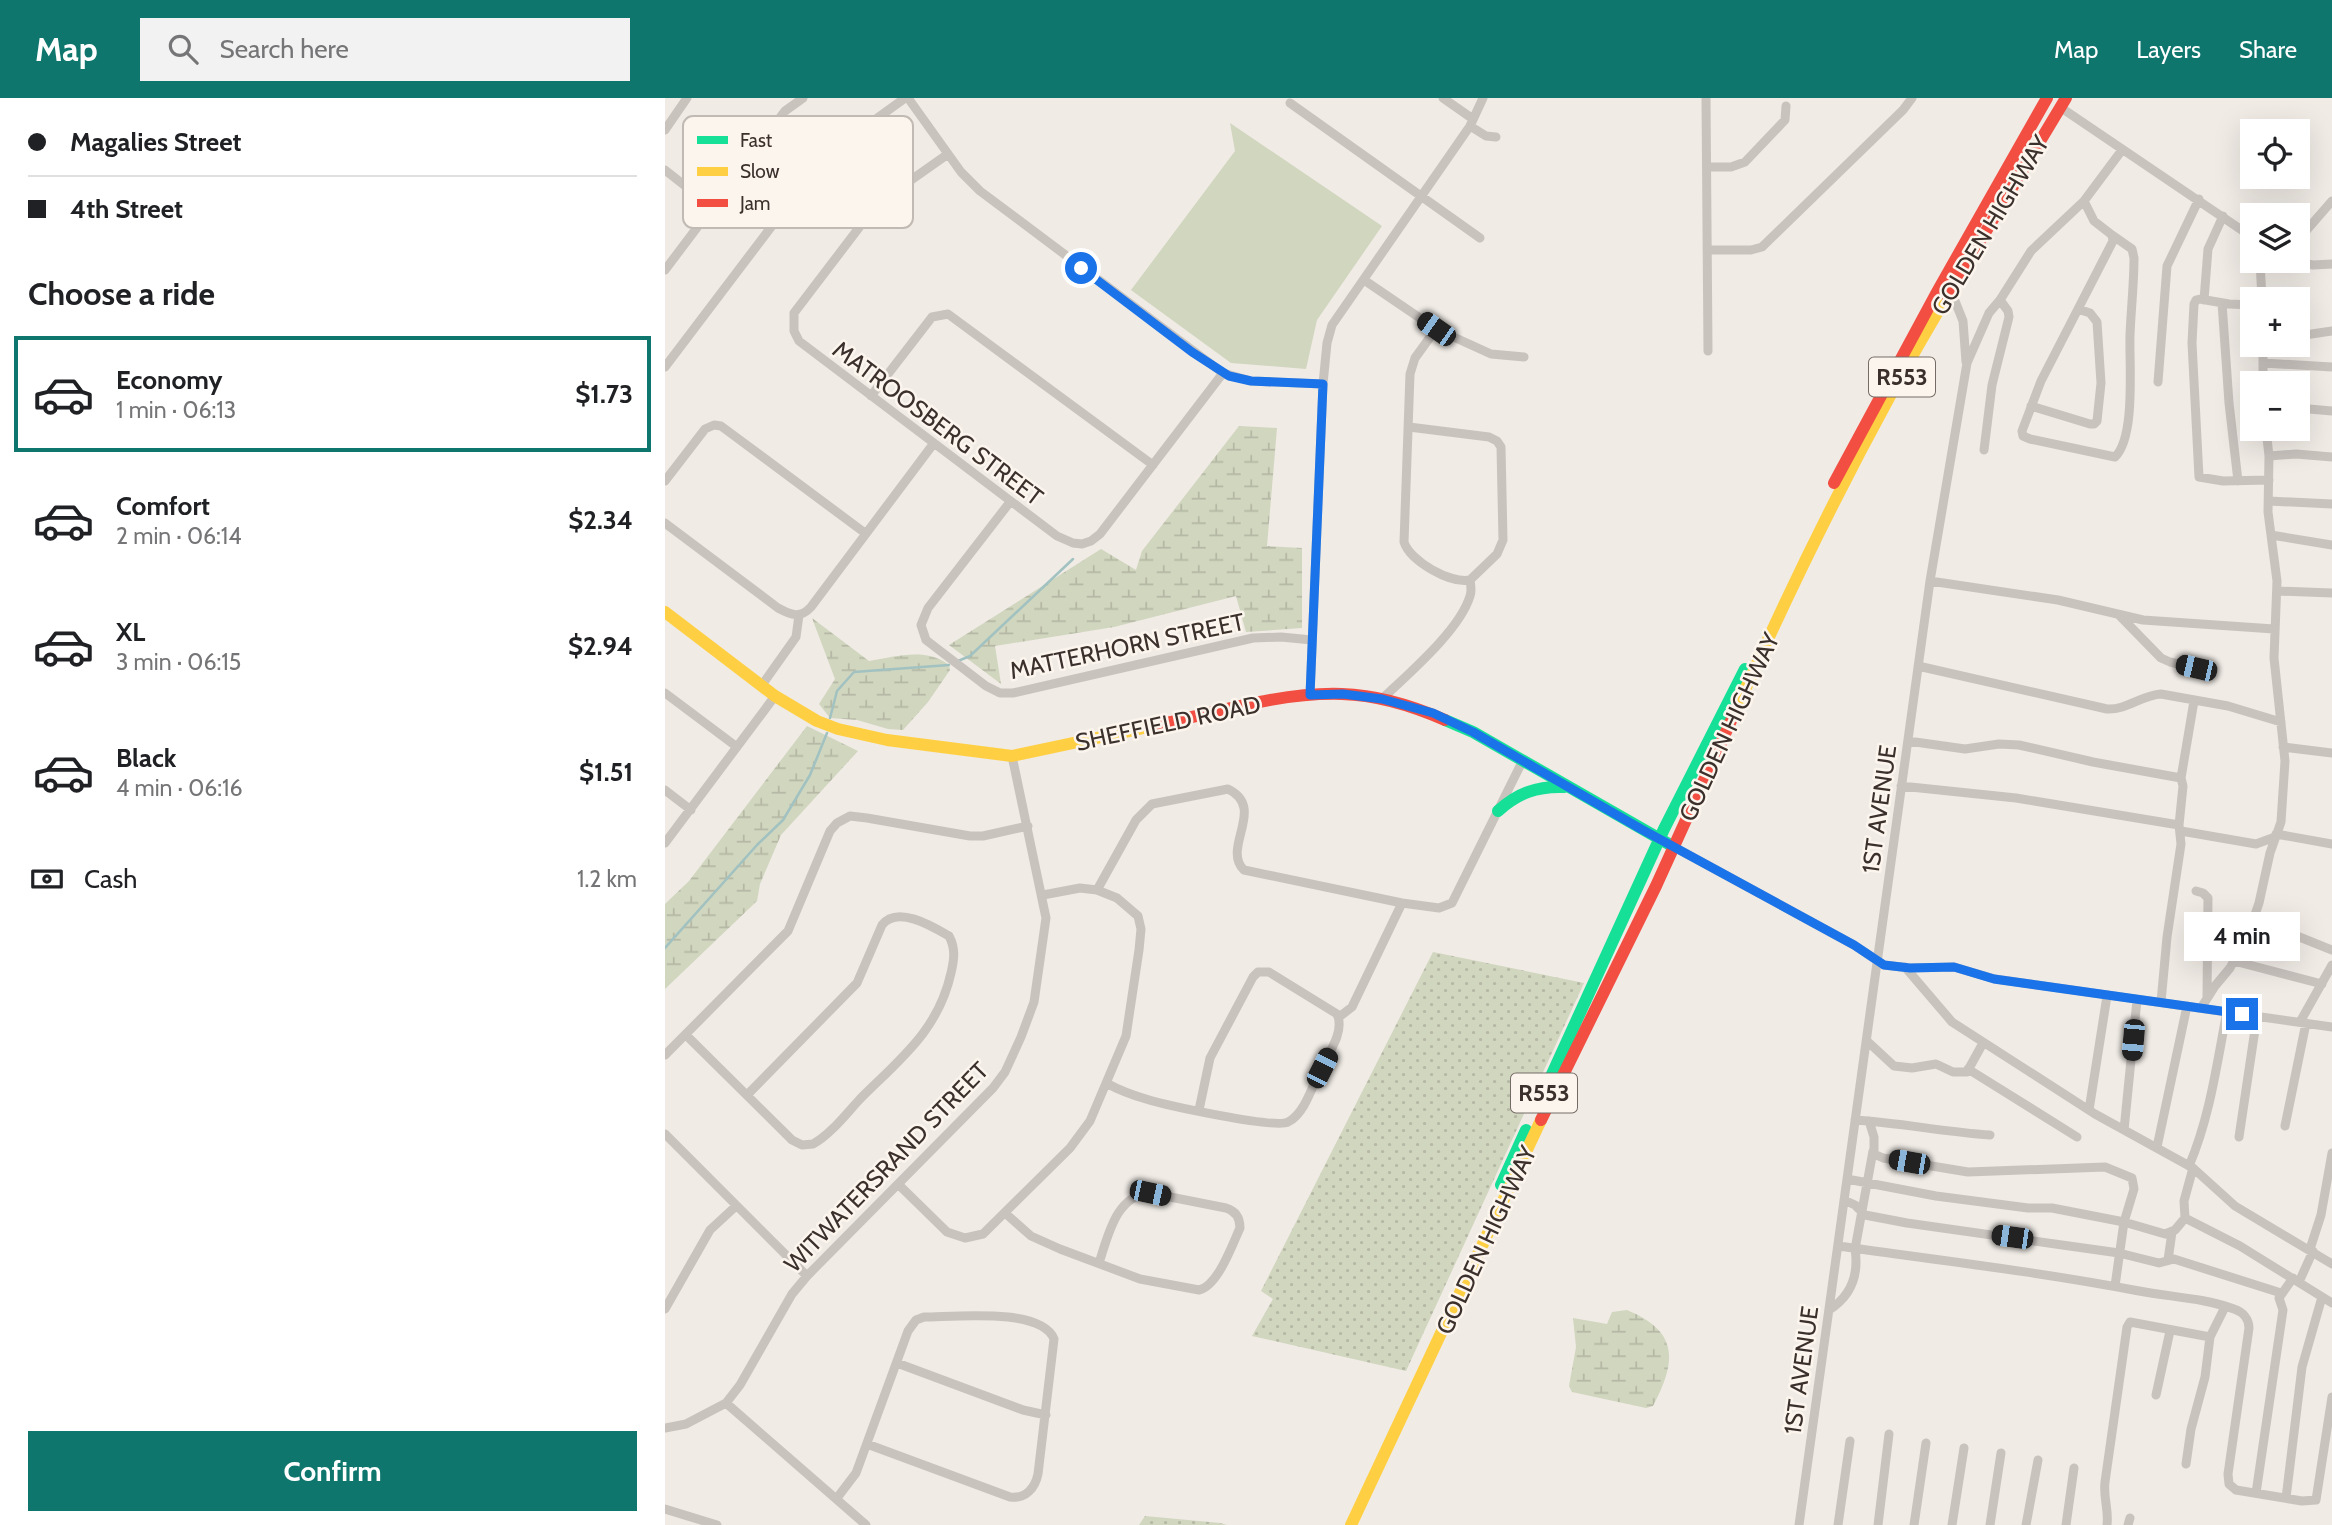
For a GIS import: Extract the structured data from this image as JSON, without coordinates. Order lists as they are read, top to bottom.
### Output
{
  "streets": {
    "main road": ["GOLDEN HIGHWAY", "R553", "SHEFFIELD ROAD"],
    "street": [
      "MATROOSBERG STREET",
      "MATTERHORN STREET",
      "1ST AVENUE",
      "WITWATERSRAND STREET"
    ]
  },
  "crossings": [
    ["GOLDEN HIGHWAY", "SHEFFIELD ROAD"],
    ["MATROOSBERG STREET", "MATTERHORN STREET"],
    ["SHEFFIELD ROAD", "WITWATERSRAND STREET"]
  ],
  "legend": ["Fast", "Slow", "Jam"],
  "page": {
    "header": "Map",
    "search": "Search here",
    "nav": ["Map", "Layers", "Share"],
    "banner": ["Magalies Street", "4th Street"],
    "map_buttons": ["+", "−"],
    "heading": "Choose a ride",
    "list": [
      {
        "name": "Economy",
        "note": "1 min · 06:13",
        "value": "$1.73"
      },
      {
        "name": "Comfort",
        "note": "2 min · 06:14",
        "value": "$2.34"
      },
      {
        "name": "XL",
        "note": "3 min · 06:15",
        "value": "$2.94"
      },
      {
        "name": "Black",
        "note": "4 min · 06:16",
        "value": "$1.51"
      }
    ],
    "pay": ["Cash", "1.2 km"],
    "bubble": "4 min",
    "buttons": "Confirm"
  }
}
